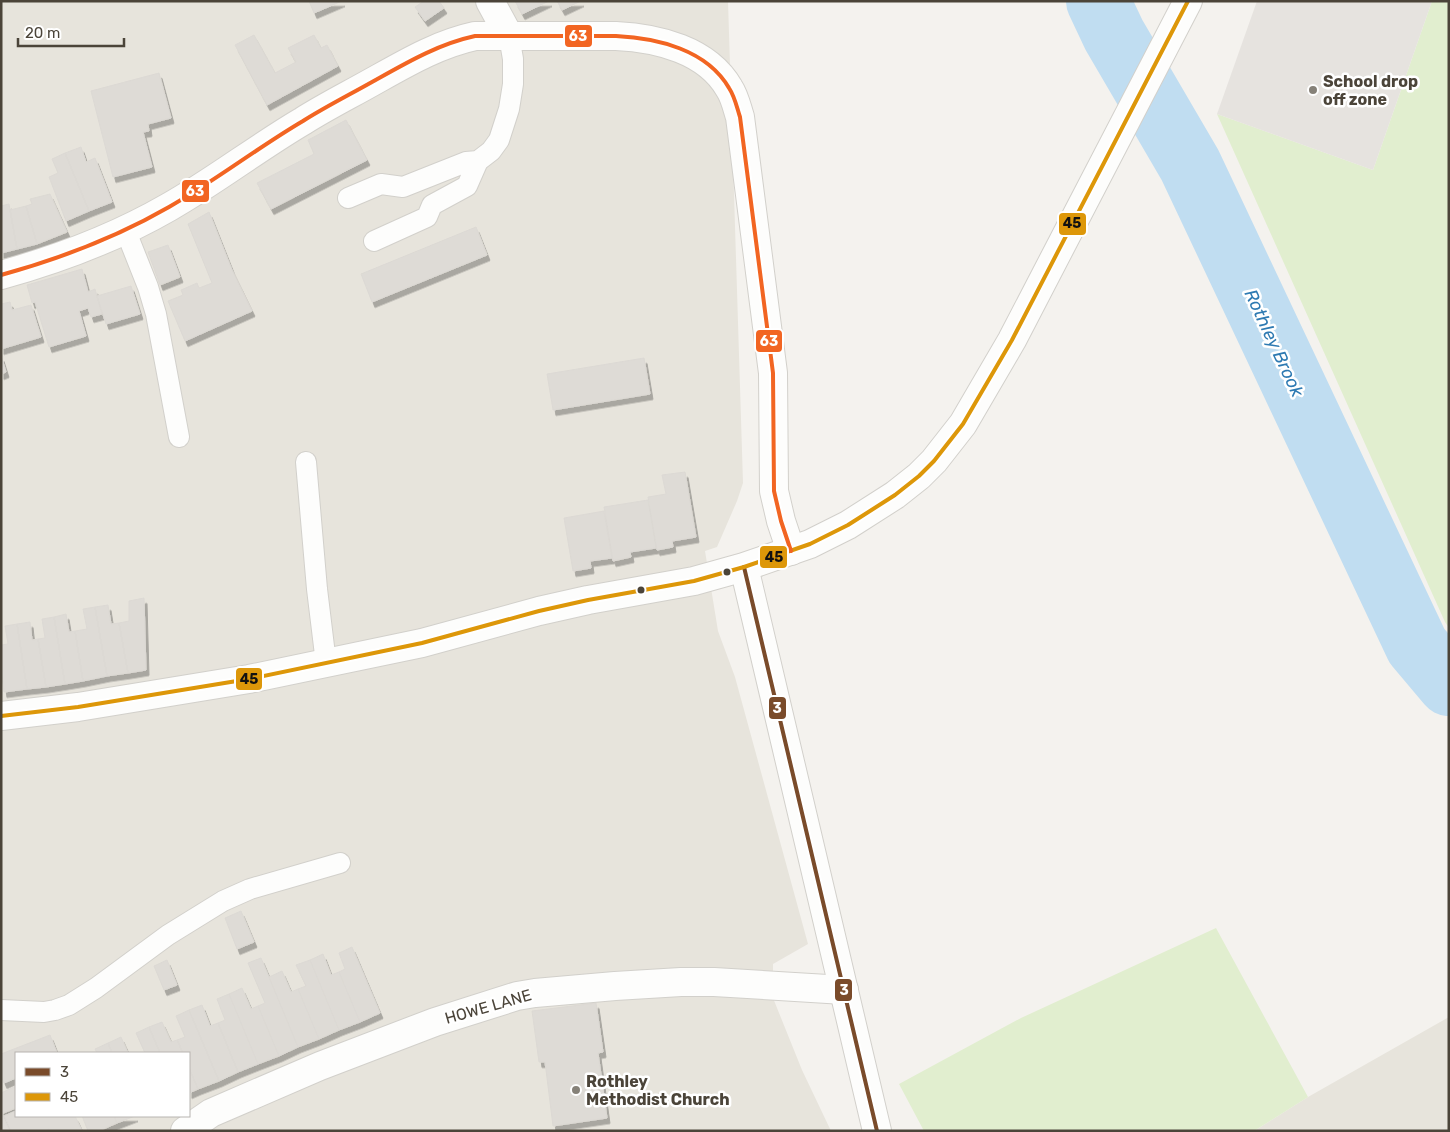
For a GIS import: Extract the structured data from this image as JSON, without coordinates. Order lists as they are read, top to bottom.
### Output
{
  "streets": {
    "street": ["HOWE LANE"]
  },
  "water": ["Rothley Brook"],
  "places": ["School drop off zone", "Rothley Methodist Church"],
  "lines": ["transit line 45", "transit line 63", "transit line 3"],
  "legend": ["3", "45"],
  "scale_bar": "20 m"
}
